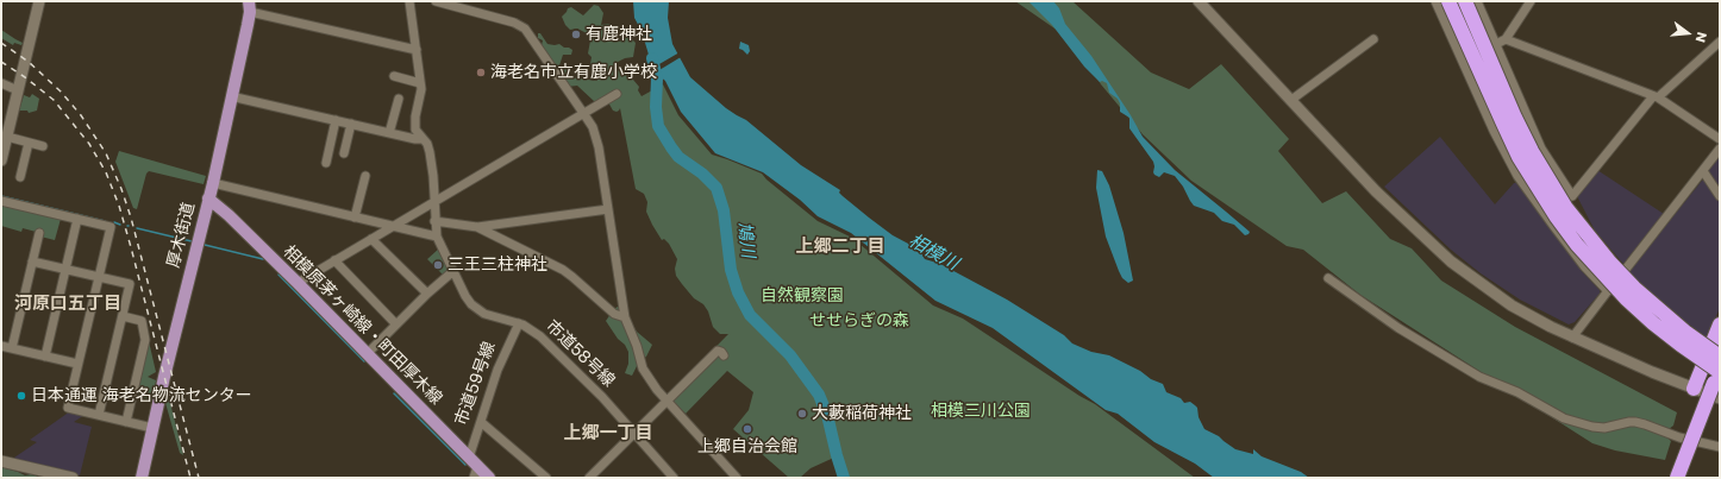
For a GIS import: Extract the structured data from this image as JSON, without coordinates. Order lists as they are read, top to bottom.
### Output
{
  "streets": {
    "main road": ["厚木街道", "相模原茅ヶ崎線・町田厚木線"],
    "street": ["市道58号線", "市道59号線"]
  },
  "crossings": [
    ["厚木街道", "相模原茅ヶ崎線・町田厚木線"],
    ["相模原茅ヶ崎線・町田厚木線", "市道59号線"],
    ["市道58号線", "市道59号線"]
  ],
  "districts": ["上郷二丁目", "河原口五丁目", "上郷一丁目"],
  "water": ["鳩川", "相模川"],
  "parks": ["自然観察園", "せせらぎの森", "相模三川公園"],
  "places": [
    "有鹿神社",
    "海老名市立有鹿小学校",
    "三王三柱神社",
    "日本通運 海老名物流センター",
    "大藪稲荷神社",
    "上郷自治会館"
  ],
  "north": "right"
}
